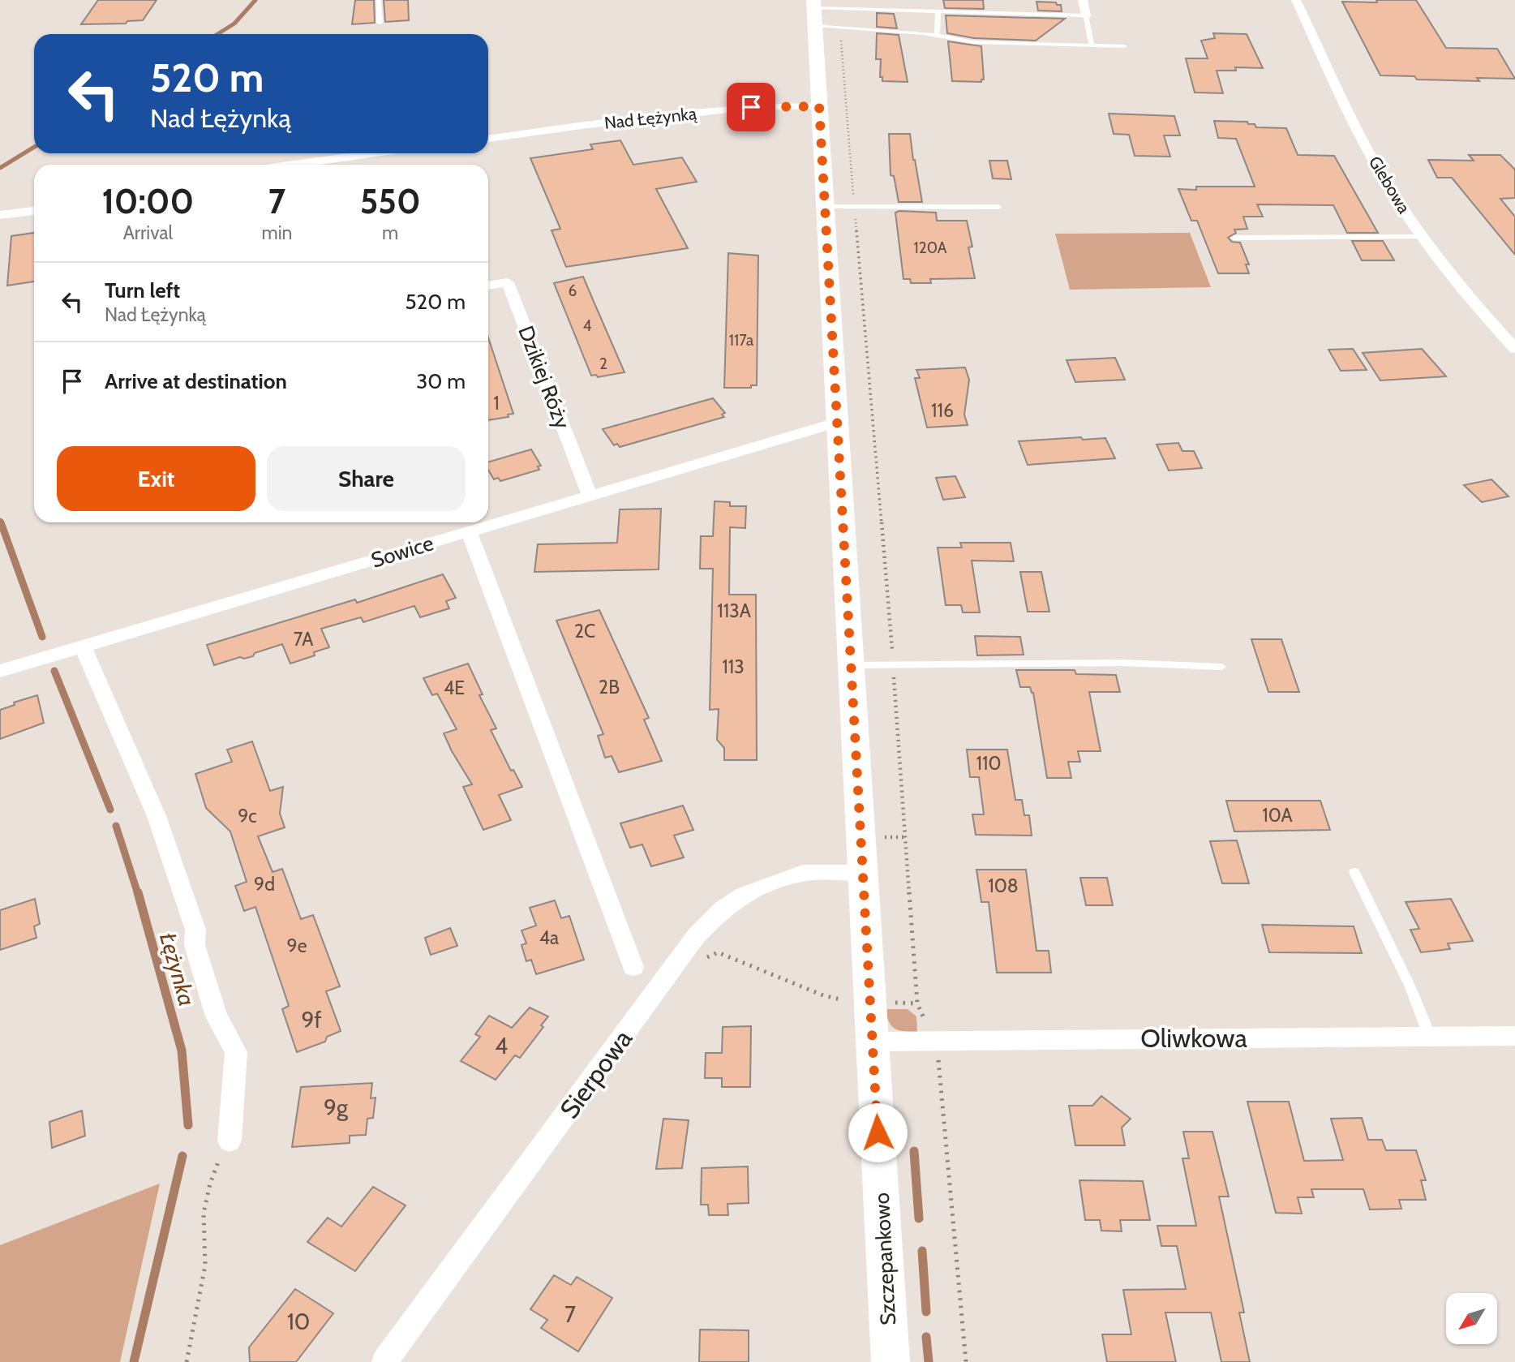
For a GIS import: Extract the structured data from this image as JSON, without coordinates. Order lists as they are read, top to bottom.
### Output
{
  "streets": {
    "street": [
      "Nad Łężynką",
      "Glebowa",
      "Dzikiej Róży",
      "Sowice",
      "Oliwkowa",
      "Sierpowa",
      "Szczepankowo"
    ]
  },
  "crossings": [
    ["Nad Łężynką", "Szczepankowo"],
    ["Dzikiej Róży", "Sowice"],
    ["Sowice", "Szczepankowo"],
    ["Oliwkowa", "Szczepankowo"],
    ["Sierpowa", "Szczepankowo"]
  ],
  "water": ["Łężynka"],
  "house_numbers": [
    "120A",
    "6",
    "4",
    "117a",
    "2",
    "1",
    "116",
    "113A",
    "2C",
    "7A",
    "113",
    "2B",
    "4E",
    "110",
    "10A",
    "9c",
    "9d",
    "108",
    "4a",
    "9e",
    "9f",
    "4",
    "9g",
    "7",
    "10"
  ],
  "north": "bottom left",
  "page": {
    "turn": ["520 m", "Nad Łężynką"],
    "eta": [
      "10:00",
      "Arrival",
      "7",
      "min",
      "550",
      "m"
    ],
    "list": [
      {
        "name": "Turn left",
        "note": "Nad Łężynką",
        "value": "520 m"
      },
      {
        "name": "Arrive at destination",
        "value": "30 m"
      }
    ],
    "buttons": ["Exit", "Share"]
  }
}
